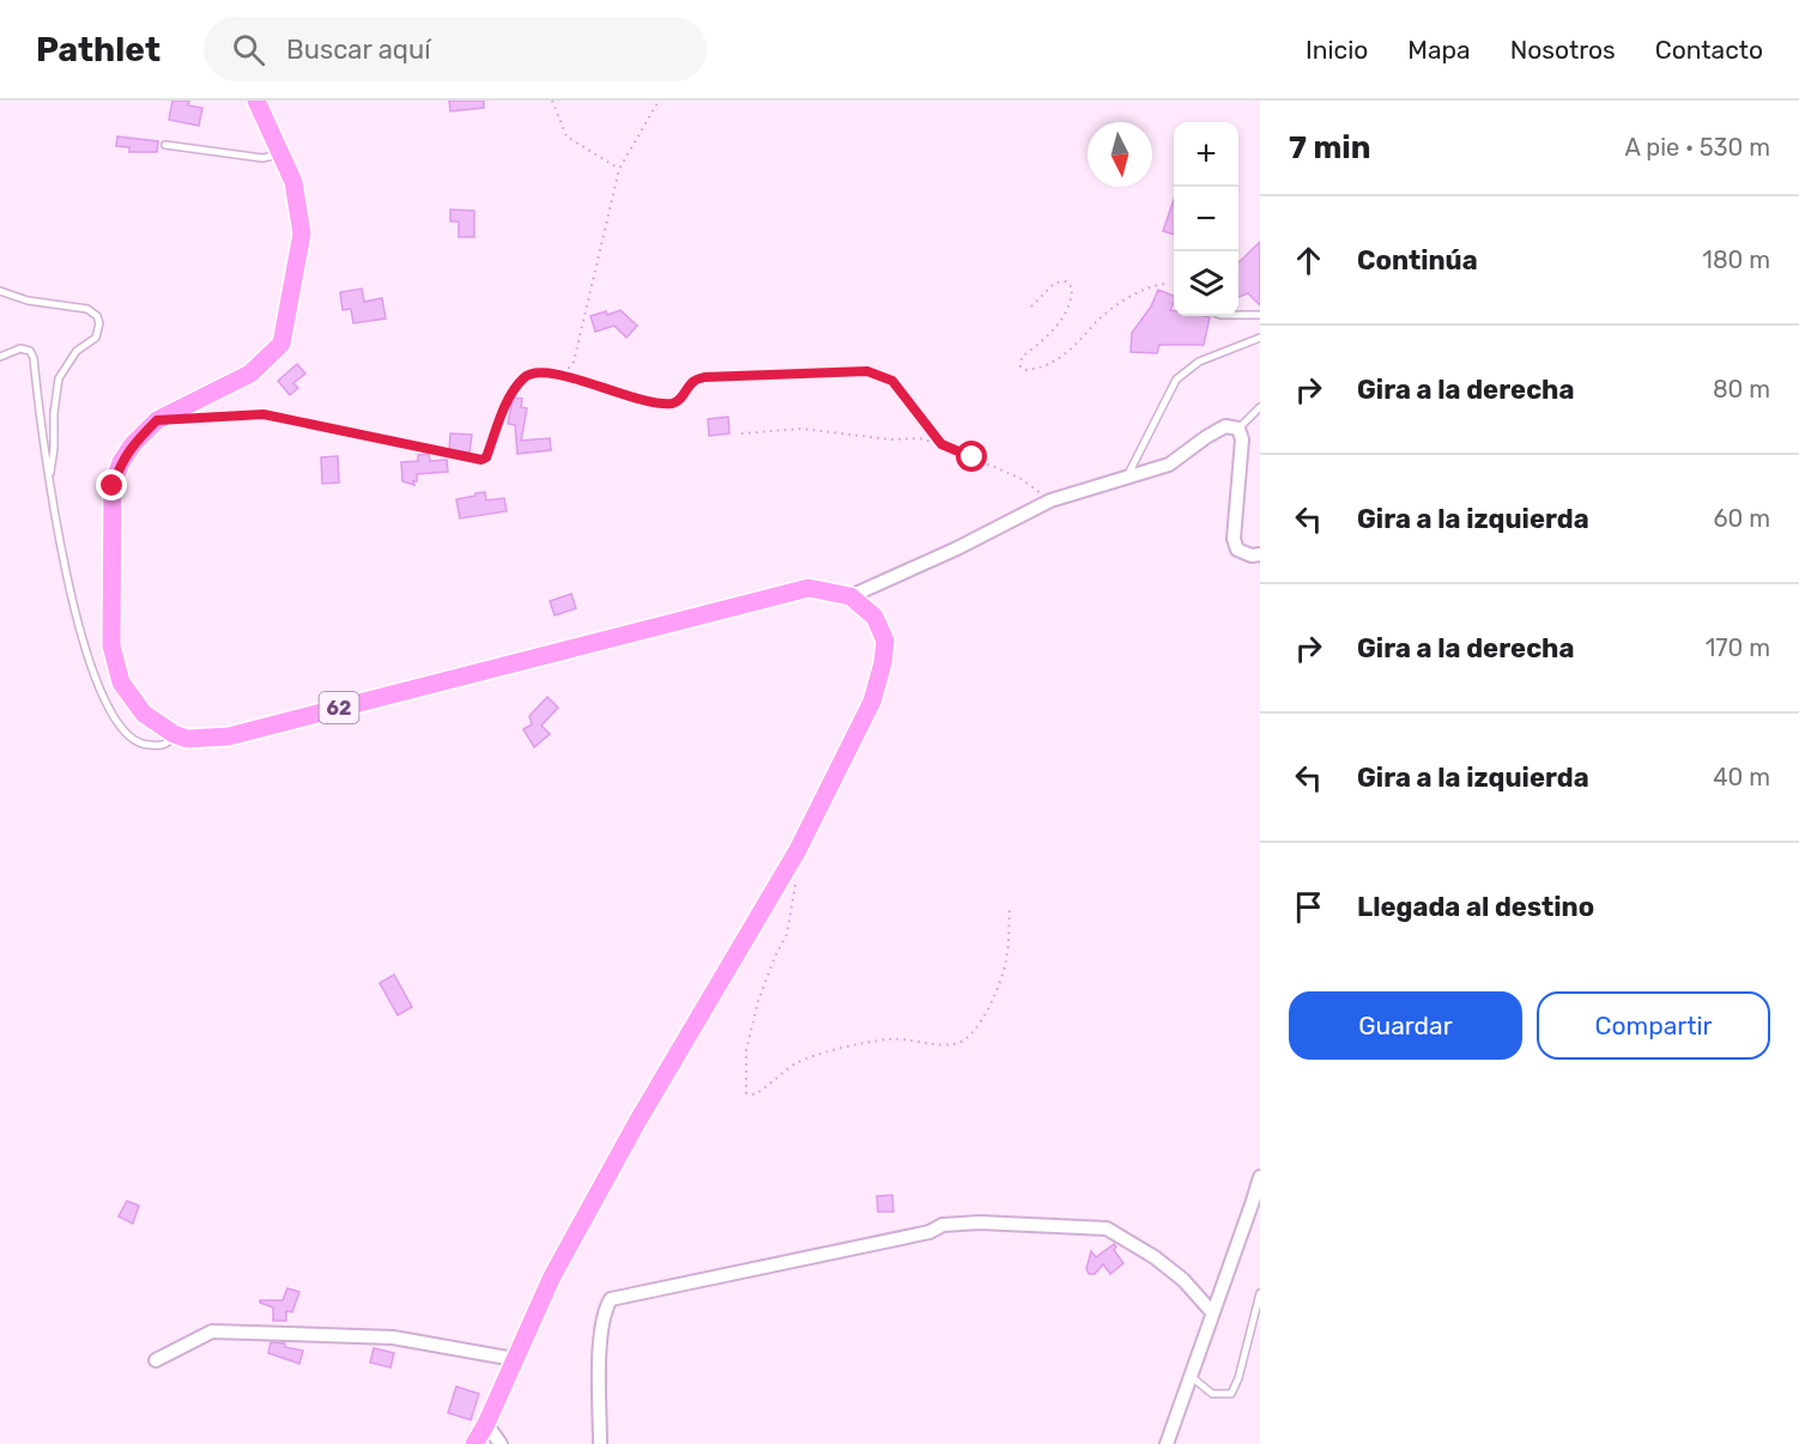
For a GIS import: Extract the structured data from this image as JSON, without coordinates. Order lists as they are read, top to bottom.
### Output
{
  "streets": {
    "main road": ["62"]
  },
  "north": "bottom",
  "page": {
    "header": "Pathlet",
    "search": "Buscar aquí",
    "nav": [
      "Inicio",
      "Mapa",
      "Nosotros",
      "Contacto"
    ],
    "heading": ["7 min", "A pie · 530 m"],
    "map_buttons": ["+", "−"],
    "list": [
      ["Continúa", "180 m"],
      ["Gira a la derecha", "80 m"],
      ["Gira a la izquierda", "60 m"],
      ["Gira a la derecha", "170 m"],
      ["Gira a la izquierda", "40 m"],
      "Llegada al destino"
    ],
    "buttons": ["Guardar", "Compartir"]
  }
}
